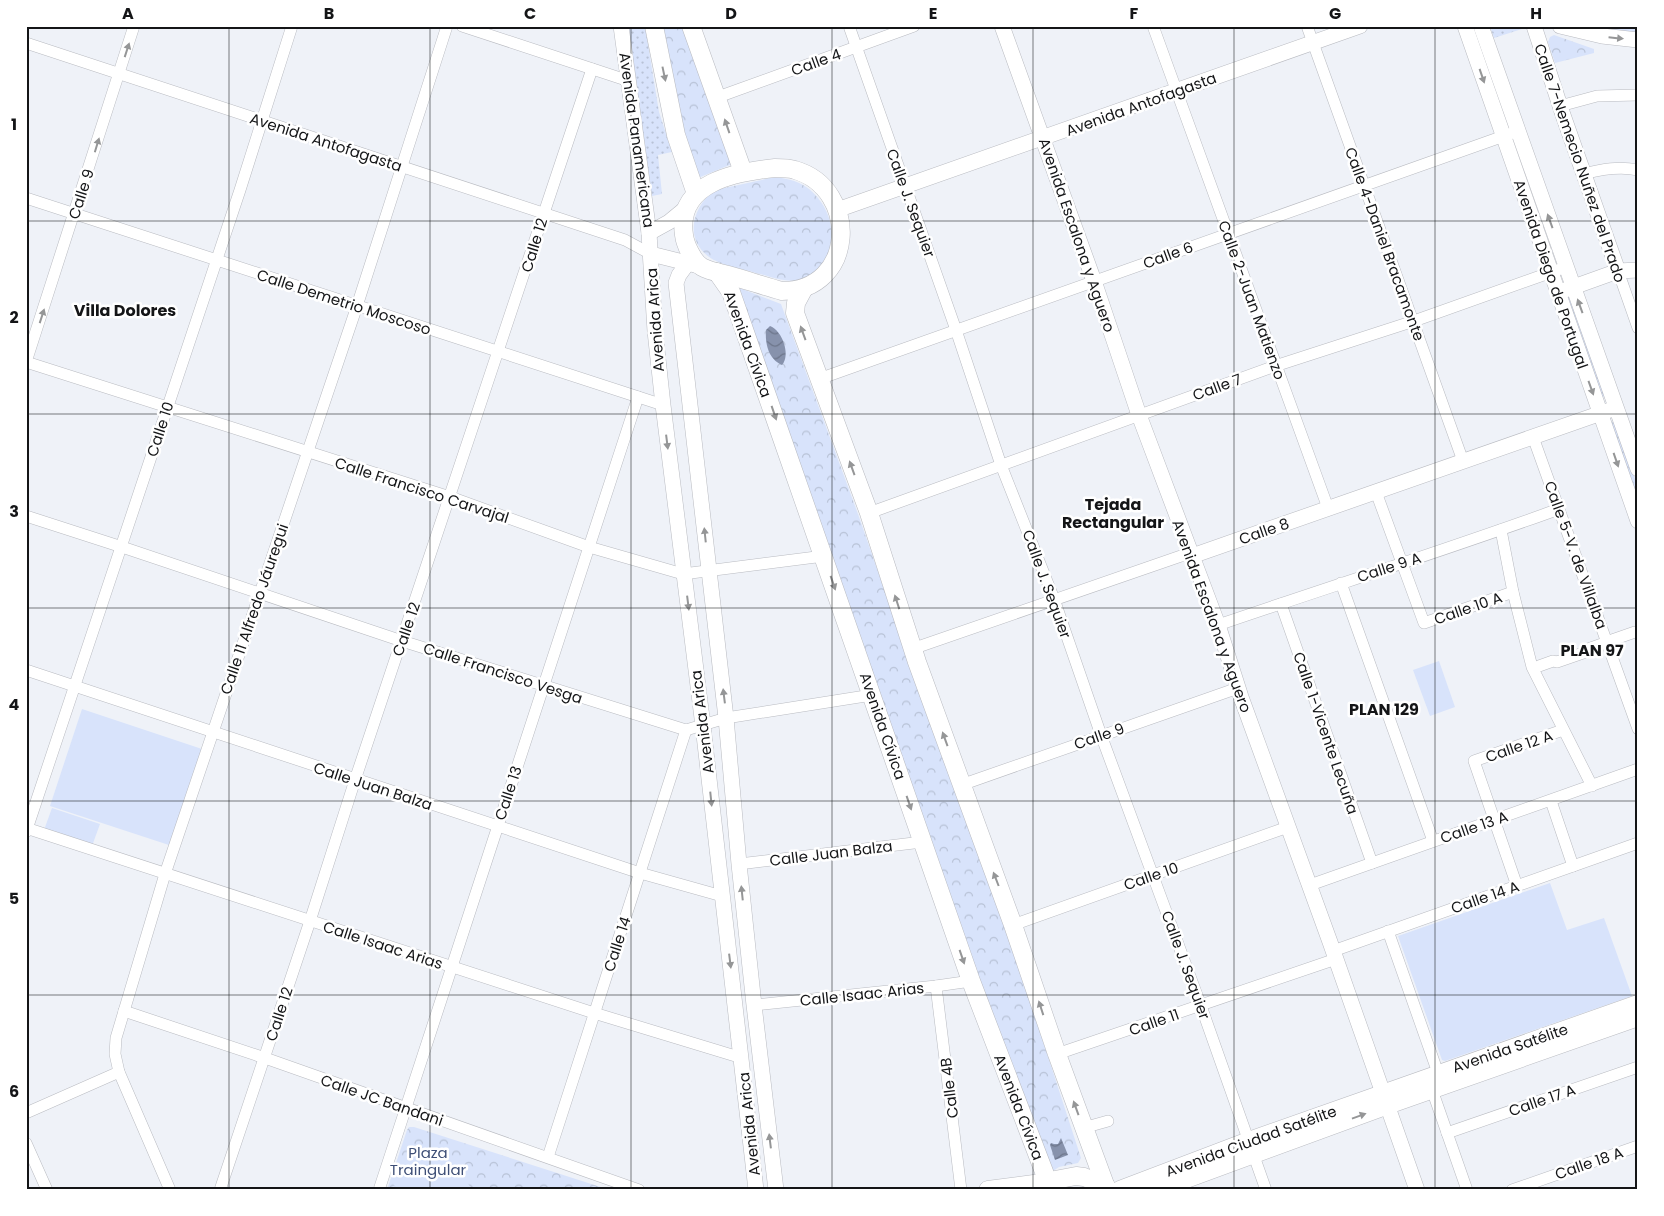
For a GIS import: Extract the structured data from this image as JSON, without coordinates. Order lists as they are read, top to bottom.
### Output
{
  "streets": {
    "main road": ["Avenida Cívica", "Avenida Satélite", "Avenida Ciudad Satélite"],
    "street": [
      "Calle 4",
      "Avenida Antofagasta",
      "Avenida Panamericana",
      "Calle 7-Nemecio Nuñez del Prado",
      "Calle 9",
      "Calle J. Sequier",
      "Avenida Escalona y Aguero",
      "Calle 4-Daniel Bracamonte",
      "Calle 12",
      "Calle 6",
      "Avenida Diego de Portugal",
      "Calle 2-Juan Matienzo",
      "Calle Demetrio Moscoso",
      "Avenida Arica",
      "Calle 7",
      "Calle 10",
      "Calle Francisco Carvajal",
      "Calle 8",
      "Calle 5-V. de Villalba",
      "Calle 9 A",
      "Calle 10 A",
      "Calle 11 Alfredo Jáuregui",
      "Calle Francisco Vesga",
      "Calle 1-Vicente Lecuña",
      "Calle 12 A",
      "Calle Juan Balza",
      "Calle 13",
      "Calle 13 A",
      "Calle 14 A",
      "Calle 14",
      "Calle Isaac Arias",
      "Calle 11",
      "Calle 4B",
      "Calle JC Bandani",
      "Calle 17 A",
      "Calle 18 A"
    ]
  },
  "crossings": [
    ["Calle 4", "Calle J. Sequier"],
    ["Avenida Antofagasta", "Avenida Panamericana"],
    ["Avenida Antofagasta", "Calle 9"],
    ["Avenida Antofagasta", "Calle J. Sequier"],
    ["Avenida Antofagasta", "Avenida Escalona y Aguero"],
    ["Avenida Antofagasta", "Calle 4-Daniel Bracamonte"],
    ["Avenida Antofagasta", "Calle 12"],
    ["Avenida Antofagasta", "Calle 2-Juan Matienzo"],
    ["Avenida Antofagasta", "Avenida Arica"],
    ["Avenida Antofagasta", "Avenida Cívica"],
    ["Avenida Antofagasta", "Calle 10"],
    ["Avenida Antofagasta", "Calle 11 Alfredo Jáuregui"],
    ["Avenida Panamericana", "Avenida Arica"],
    ["Calle 9", "Calle J. Sequier"],
    ["Calle 9", "Avenida Escalona y Aguero"],
    ["Calle 9", "Calle Demetrio Moscoso"],
    ["Calle 9", "Calle Francisco Carvajal"],
    ["Calle J. Sequier", "Calle 6"],
    ["Calle J. Sequier", "Calle 7"],
    ["Calle J. Sequier", "Calle 10"],
    ["Calle J. Sequier", "Calle 8"],
    ["Calle J. Sequier", "Calle 11"],
    ["Calle J. Sequier", "Avenida Ciudad Satélite"],
    ["Avenida Escalona y Aguero", "Calle 6"],
    ["Avenida Escalona y Aguero", "Calle 7"],
    ["Avenida Escalona y Aguero", "Calle 10"],
    ["Avenida Escalona y Aguero", "Calle 8"],
    ["Avenida Escalona y Aguero", "Calle 9 A"],
    ["Avenida Escalona y Aguero", "Calle 13 A"],
    ["Avenida Escalona y Aguero", "Calle 14 A"],
    ["Avenida Escalona y Aguero", "Calle 11"],
    ["Avenida Escalona y Aguero", "Avenida Satélite"],
    ["Avenida Escalona y Aguero", "Avenida Ciudad Satélite"],
    ["Calle 4-Daniel Bracamonte", "Calle 6"],
    ["Calle 4-Daniel Bracamonte", "Calle 7"],
    ["Calle 4-Daniel Bracamonte", "Calle 8"],
    ["Calle 12", "Calle Demetrio Moscoso"],
    ["Calle 12", "Calle Francisco Carvajal"],
    ["Calle 12", "Calle Francisco Vesga"],
    ["Calle 12", "Calle Juan Balza"],
    ["Calle 12", "Calle Isaac Arias"],
    ["Calle 12", "Calle JC Bandani"],
    ["Calle 6", "Avenida Diego de Portugal"],
    ["Calle 6", "Calle 2-Juan Matienzo"],
    ["Avenida Diego de Portugal", "Calle 7"],
    ["Avenida Diego de Portugal", "Calle 8"],
    ["Calle 2-Juan Matienzo", "Calle 7"],
    ["Calle 2-Juan Matienzo", "Calle 8"],
    ["Calle Demetrio Moscoso", "Avenida Arica"],
    ["Calle Demetrio Moscoso", "Calle 10"],
    ["Calle Demetrio Moscoso", "Calle 11 Alfredo Jáuregui"],
    ["Calle Demetrio Moscoso", "Calle 13"],
    ["Avenida Arica", "Avenida Cívica"],
    ["Avenida Arica", "Calle Francisco Carvajal"],
    ["Avenida Arica", "Calle Juan Balza"],
    ["Avenida Arica", "Calle Isaac Arias"],
    ["Avenida Cívica", "Calle Francisco Carvajal"],
    ["Avenida Cívica", "Calle Juan Balza"],
    ["Avenida Cívica", "Calle Isaac Arias"],
    ["Calle 10", "Calle Francisco Carvajal"],
    ["Calle 10", "Calle Francisco Vesga"],
    ["Calle 10", "Calle Juan Balza"],
    ["Calle 10", "Calle Isaac Arias"],
    ["Calle Francisco Carvajal", "Calle 11 Alfredo Jáuregui"],
    ["Calle Francisco Carvajal", "Calle 13"],
    ["Calle 8", "Calle 5-V. de Villalba"],
    ["Calle 5-V. de Villalba", "Calle 9 A"],
    ["Calle 9 A", "Calle 10 A"],
    ["Calle 9 A", "Calle 1-Vicente Lecuña"],
    ["Calle 11 Alfredo Jáuregui", "Calle Francisco Vesga"],
    ["Calle 11 Alfredo Jáuregui", "Calle Juan Balza"],
    ["Calle 11 Alfredo Jáuregui", "Calle Isaac Arias"],
    ["Calle 11 Alfredo Jáuregui", "Calle JC Bandani"],
    ["Calle Francisco Vesga", "Calle 13"],
    ["Calle Francisco Vesga", "Calle 14"],
    ["Calle 1-Vicente Lecuña", "Calle 13 A"],
    ["Calle 12 A", "Calle 13 A"],
    ["Calle Juan Balza", "Calle 13"],
    ["Calle Juan Balza", "Calle 14"],
    ["Calle 13", "Calle Isaac Arias"],
    ["Calle 13", "Calle JC Bandani"],
    ["Calle 14 A", "Calle 11"],
    ["Calle 14", "Calle Isaac Arias"],
    ["Calle 14", "Calle JC Bandani"],
    ["Calle Isaac Arias", "Calle 4B"],
    ["Avenida Satélite", "Avenida Ciudad Satélite"]
  ],
  "one_way": ["Calle 9"],
  "districts": [
    "Villa Dolores",
    "Tejada Rectangular",
    "PLAN 97",
    "PLAN 129"
  ],
  "parks": ["Plaza Traingular"],
  "grid": {
    "columns": [
      "A",
      "B",
      "C",
      "D",
      "E",
      "F",
      "G",
      "H"
    ],
    "rows": [
      "1",
      "2",
      "3",
      "4",
      "5",
      "6"
    ]
  }
}
